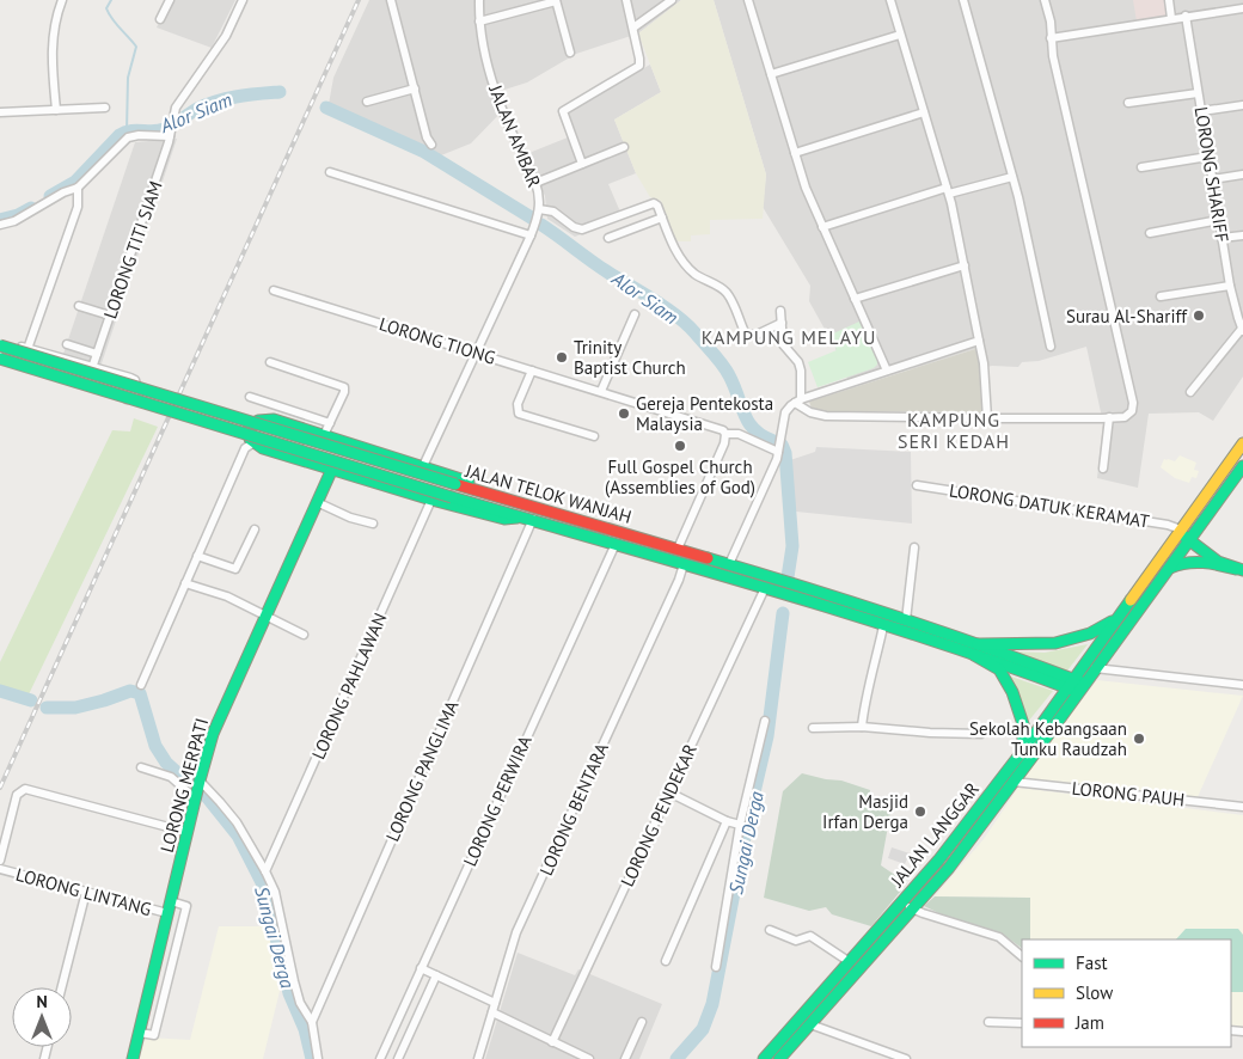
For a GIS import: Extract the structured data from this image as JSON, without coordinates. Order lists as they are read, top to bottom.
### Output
{
  "streets": {
    "main road": ["JALAN TELOK WANJAH", "LORONG MERPATI", "JALAN LANGGAR"],
    "street": [
      "JALAN AMBAR",
      "LORONG SHARIFF",
      "LORONG TITI SIAM",
      "LORONG TIONG",
      "LORONG DATUK KERAMAT",
      "LORONG PAHLAWAN",
      "LORONG PANGLIMA",
      "LORONG PAUH",
      "LORONG PERWIRA",
      "LORONG BENTARA",
      "LORONG PENDEKAR",
      "LORONG LINTANG"
    ]
  },
  "crossings": [
    ["JALAN AMBAR", "LORONG TIONG"],
    ["JALAN TELOK WANJAH", "LORONG PANGLIMA"],
    ["JALAN TELOK WANJAH", "LORONG PERWIRA"],
    ["JALAN TELOK WANJAH", "LORONG BENTARA"],
    ["JALAN TELOK WANJAH", "LORONG PENDEKAR"],
    ["JALAN TELOK WANJAH", "JALAN LANGGAR"],
    ["LORONG DATUK KERAMAT", "JALAN LANGGAR"],
    ["LORONG MERPATI", "LORONG LINTANG"],
    ["LORONG PAUH", "JALAN LANGGAR"]
  ],
  "districts": ["KAMPUNG MELAYU", "KAMPUNG SERI KEDAH"],
  "water": ["Alor Siam", "Sungai Derga"],
  "places": [
    "Surau Al-Shariff",
    "Trinity Baptist Church",
    "Gereja Pentekosta Malaysia",
    "Full Gospel Church (Assemblies of God)",
    "Sekolah Kebangsaan Tunku Raudzah",
    "Masjid Irfan Derga"
  ],
  "legend": ["Fast", "Slow", "Jam"],
  "north": "top"
}
